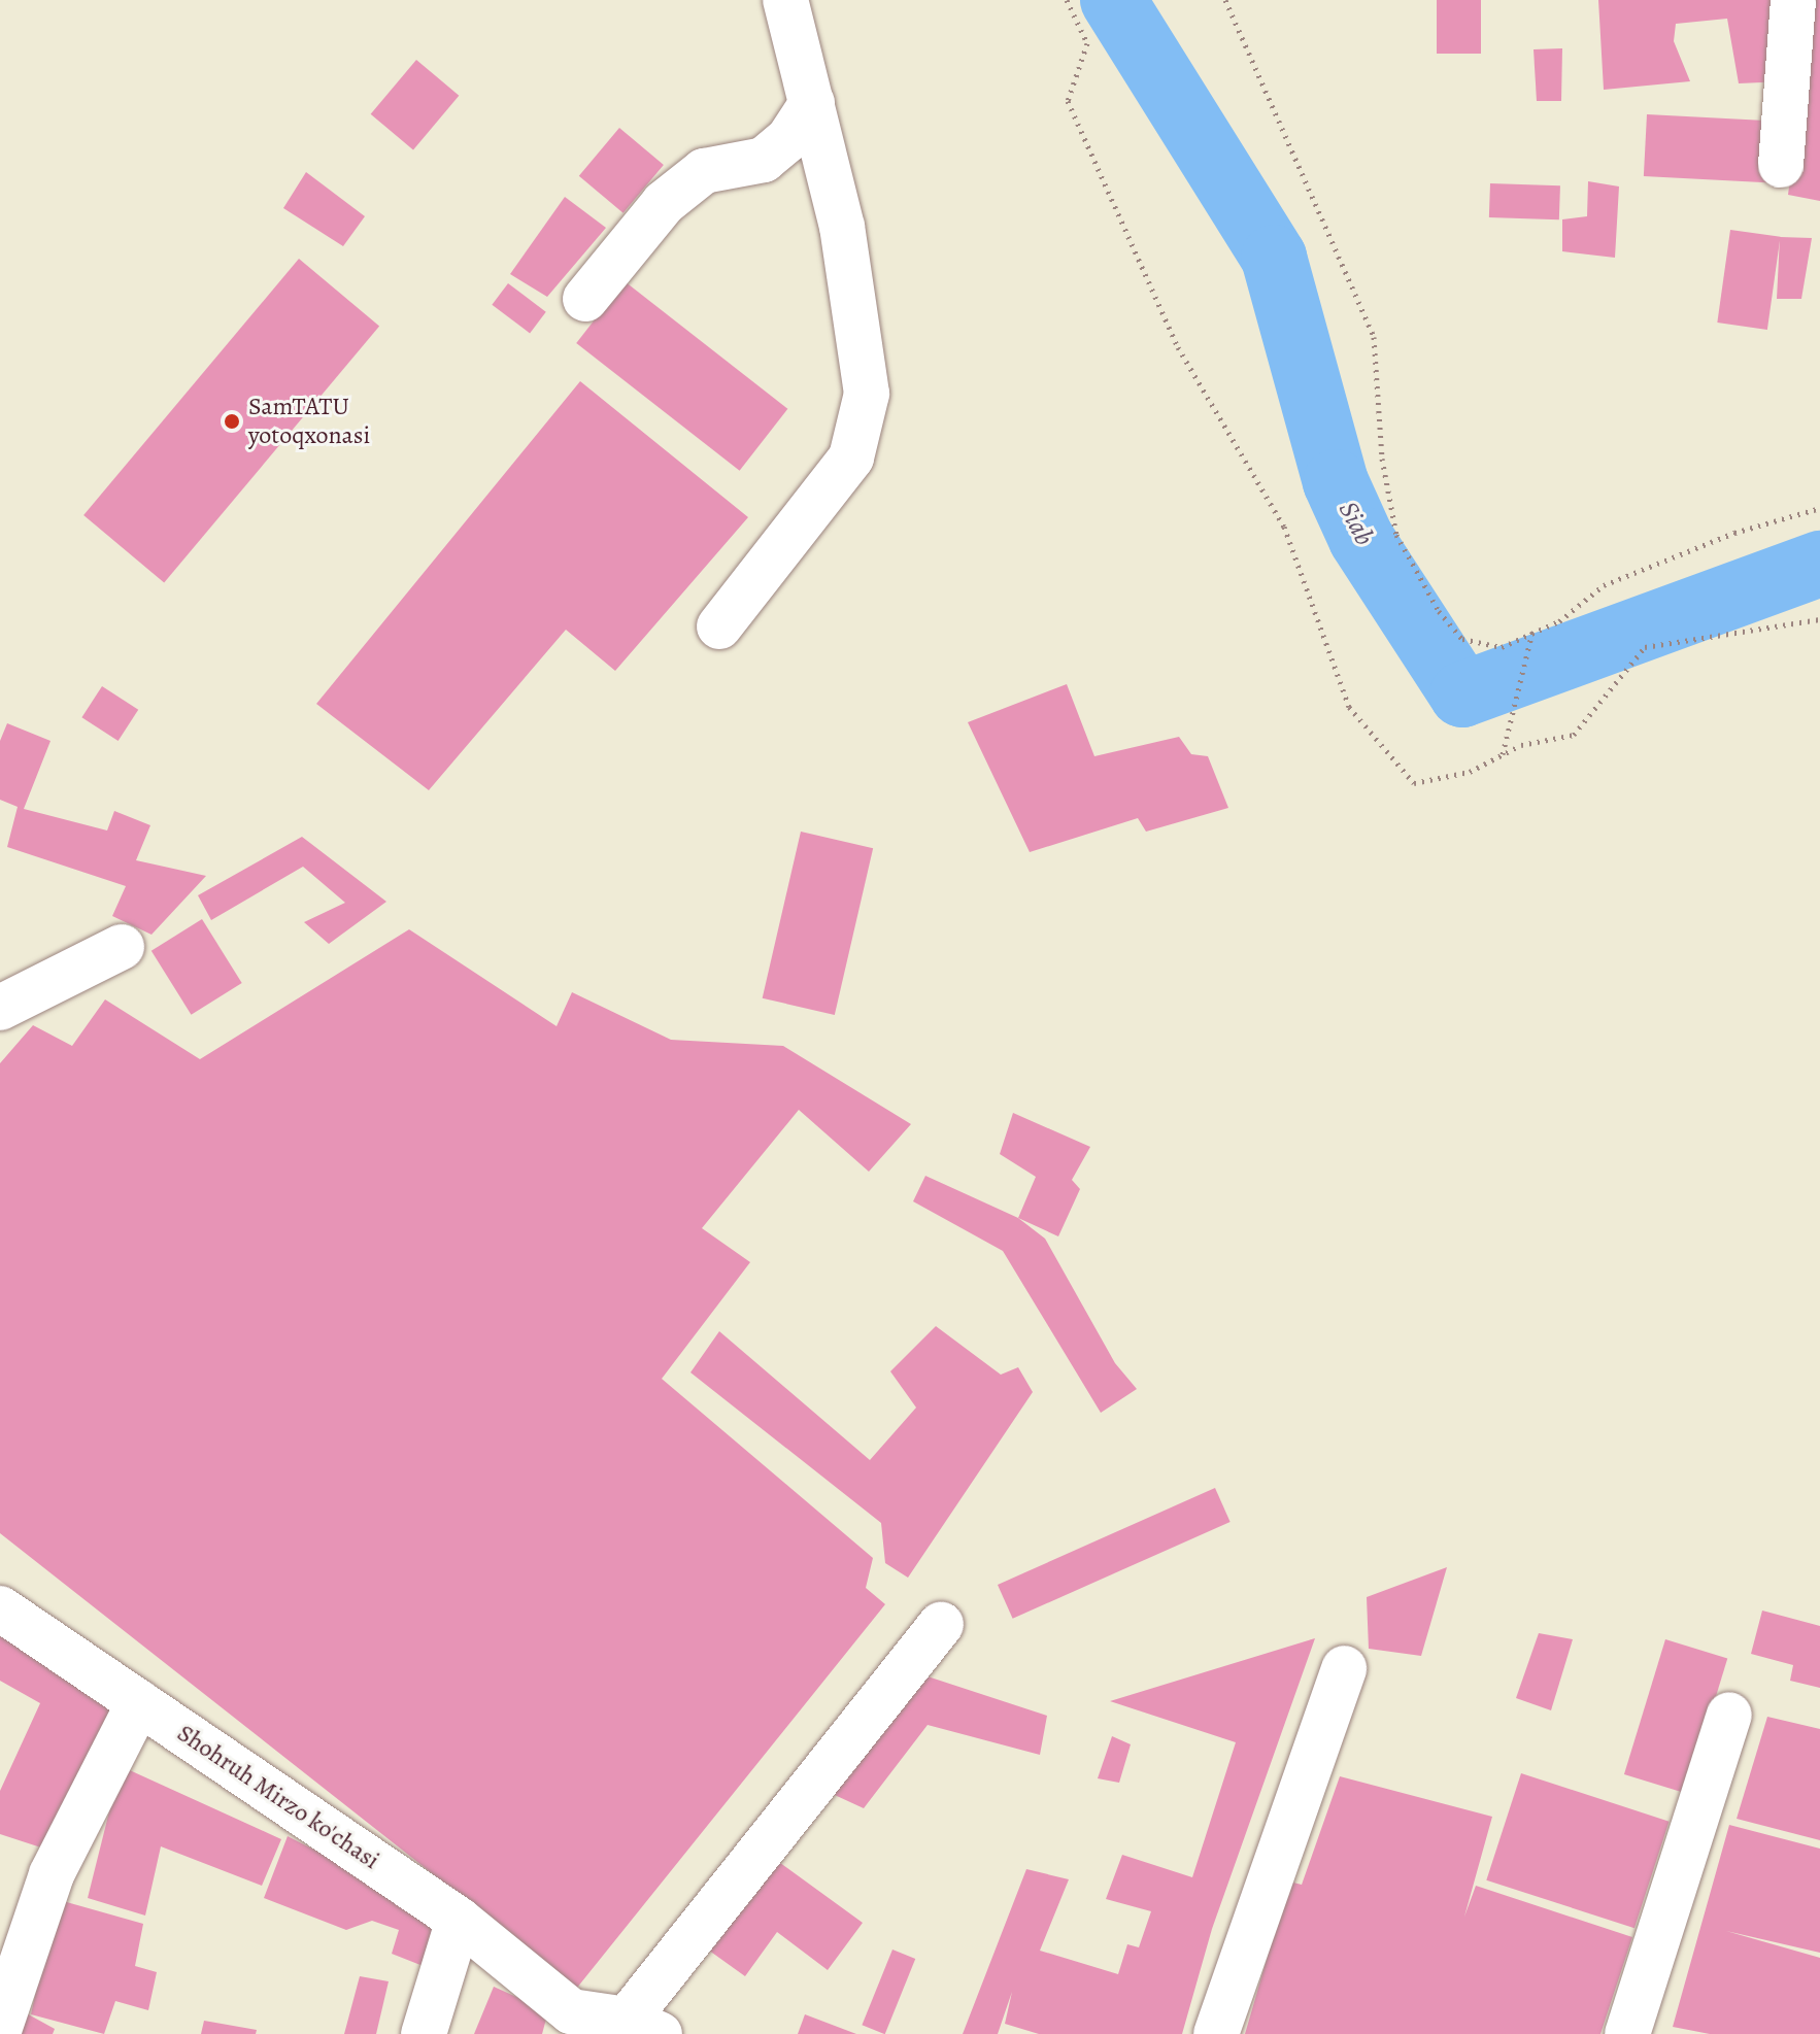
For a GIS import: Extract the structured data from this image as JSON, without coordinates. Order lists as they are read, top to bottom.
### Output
{
  "streets": {
    "street": ["Shohruh Mirzo ko'chasi"]
  },
  "water": ["Siab"],
  "places": ["SamTATU yotoqxonasi"]
}
